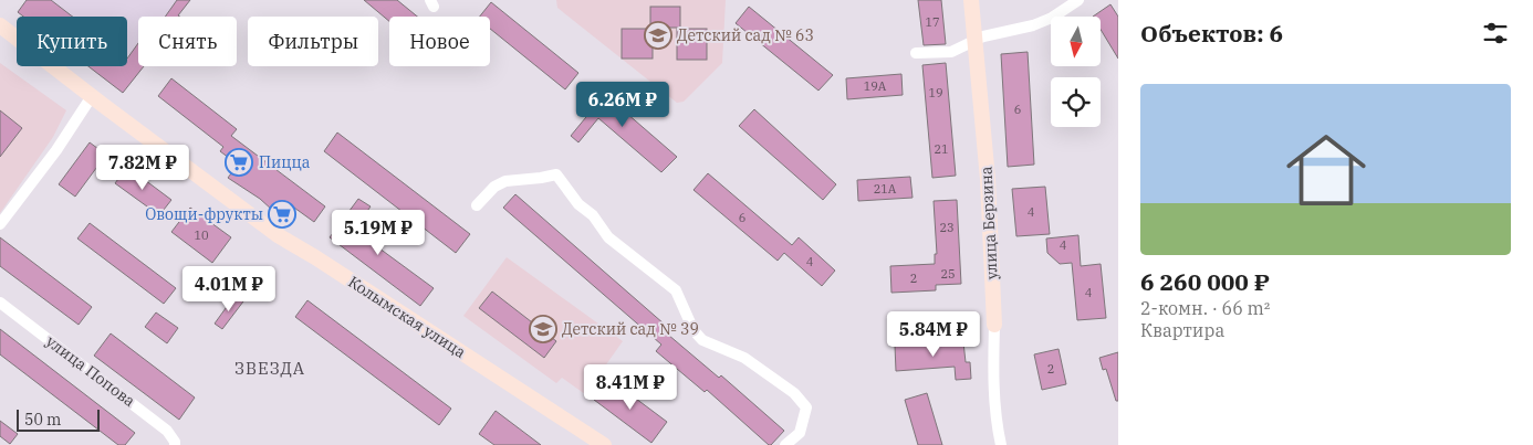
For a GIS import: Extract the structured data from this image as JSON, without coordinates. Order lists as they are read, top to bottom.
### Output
{
  "streets": {
    "street": ["улица Берзина", "Колымская улица", "улица Попова"]
  },
  "districts": ["ЗВЕЗДА"],
  "places": {
    "school or university": ["Детский сад № 63", "Детский сад № 39"],
    "supermarket": ["Пицца", "Овощи-фрукты"]
  },
  "house_numbers": [
    "17",
    "19А",
    "19",
    "6",
    "21",
    "21А",
    "4",
    "6",
    "23",
    "10",
    "4",
    "4",
    "25",
    "2",
    "4",
    "2"
  ],
  "scale_bar": "50 m",
  "north": "bottom",
  "page": {
    "heading": "Объектов: 6",
    "chip": [
      "Купить",
      "Снять",
      "Фильтры",
      "Новое"
    ],
    "list": [
      {
        "name": "6 260 000 ₽",
        "note": "2-комн. · 66 m² · Квартира"
      }
    ],
    "price": [
      "6.26M ₽",
      "7.82M ₽",
      "5.19M ₽",
      "4.01M ₽",
      "5.84M ₽",
      "8.41M ₽"
    ],
    "scale": "50 m"
  }
}
